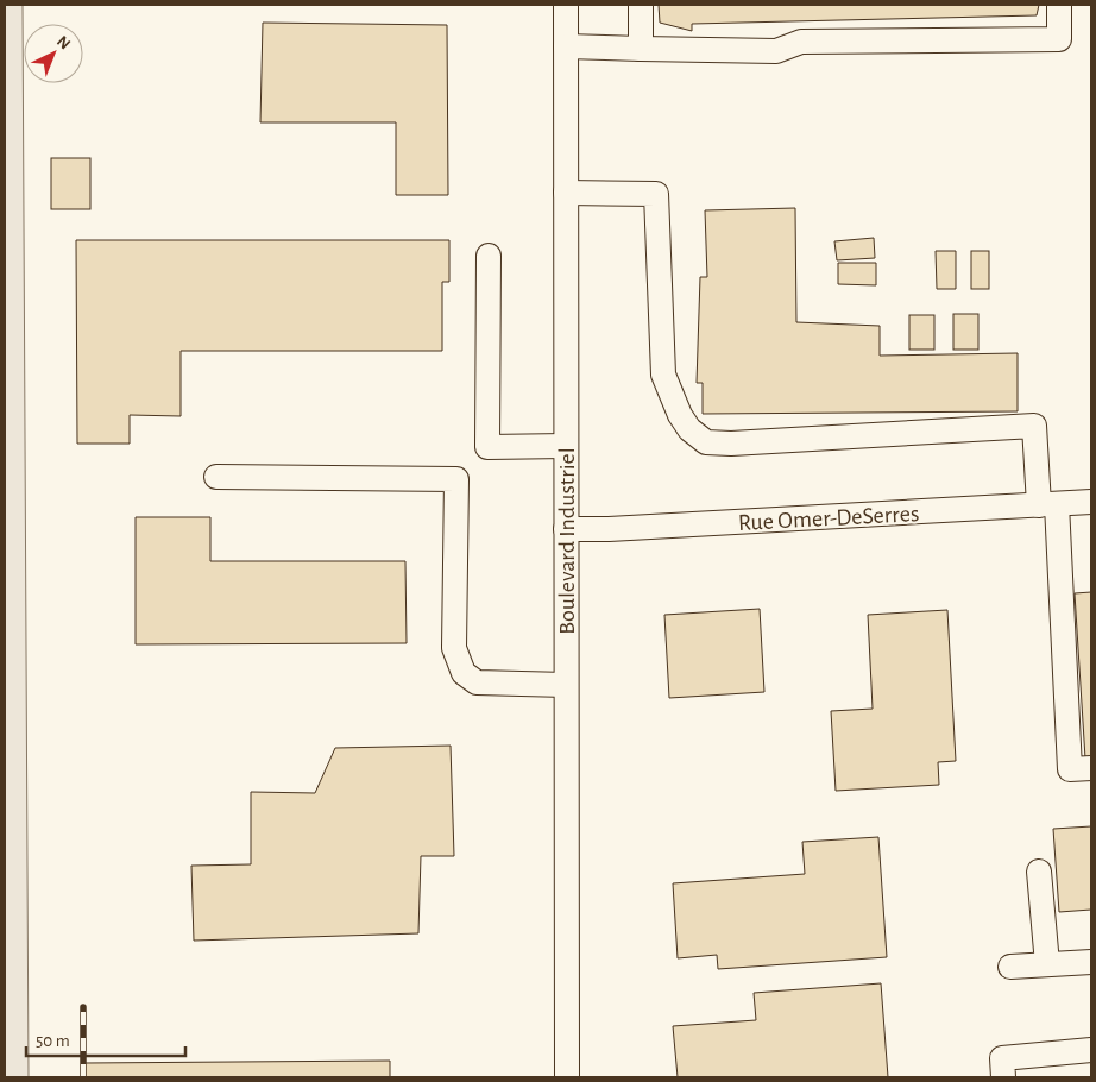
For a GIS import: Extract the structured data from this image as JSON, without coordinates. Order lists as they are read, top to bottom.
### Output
{
  "streets": {
    "street": ["Rue Omer-DeSerres", "Boulevard Industriel"]
  },
  "crossings": [
    ["Rue Omer-DeSerres", "Boulevard Industriel"]
  ],
  "scale_bar": "50 m",
  "north": "top right"
}
